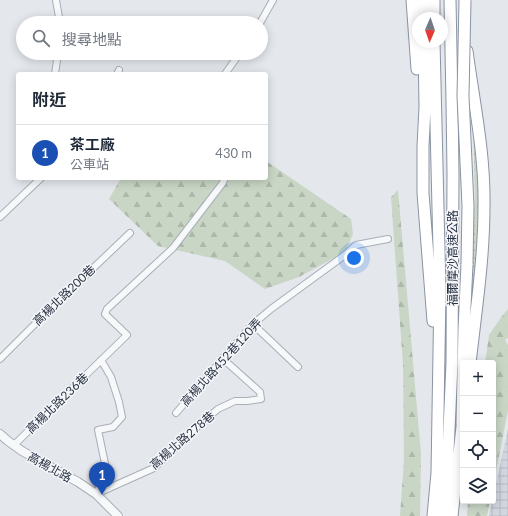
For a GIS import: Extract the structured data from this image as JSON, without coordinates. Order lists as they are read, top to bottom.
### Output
{
  "streets": {
    "highway": ["福爾摩沙高速公路"],
    "street": [
      "高楊北路200巷",
      "高楊北路452巷120弄",
      "高楊北路236巷",
      "高楊北路278巷",
      "高楊北路"
    ]
  },
  "crossings": [
    ["高楊北路452巷120弄", "高楊北路278巷"],
    ["高楊北路236巷", "高楊北路"],
    ["高楊北路278巷", "高楊北路"]
  ],
  "north": "bottom",
  "page": {
    "search": "搜尋地點",
    "heading": "附近",
    "list": [
      {
        "mark": "1",
        "name": "茶工廠",
        "note": "公車站",
        "value": "430 m"
      }
    ],
    "map_buttons": ["+", "−"],
    "pins": "1"
  }
}
